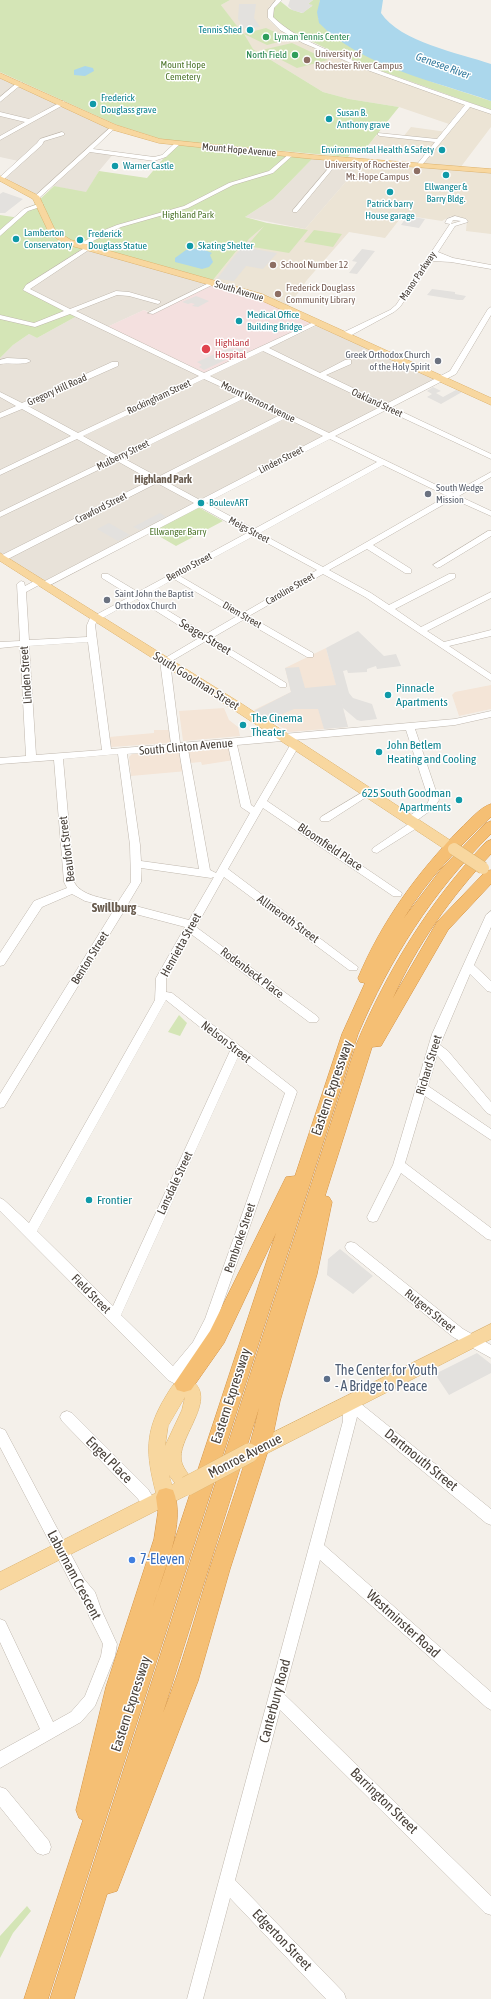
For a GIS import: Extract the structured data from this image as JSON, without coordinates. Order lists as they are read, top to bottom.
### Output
{
  "streets": {
    "highway": ["Eastern Expressway"],
    "main road": [
      "Mount Hope Avenue",
      "South Avenue",
      "South Goodman Street",
      "Monroe Avenue"
    ],
    "street": [
      "Manor Parkway",
      "Gregory Hill Road",
      "Rockingham Street",
      "Mount Vernon Avenue",
      "Oakland Street",
      "Mulberry Street",
      "Linden Street",
      "Crawford Street",
      "Meigs Street",
      "Benton Street",
      "Caroline Street",
      "Diem Street",
      "Seager Street",
      "South Clinton Avenue",
      "Bloomfield Place",
      "Beaufort Street",
      "Allmeroth Street",
      "Henrietta Street",
      "Rodenbeck Place",
      "Nelson Street",
      "Richard Street",
      "Lansdale Street",
      "Pembroke Street",
      "Field Street",
      "Rutgers Street",
      "Engel Place",
      "Dartmouth Street",
      "Laburnam Crescent",
      "Westminster Road",
      "Canterbury Road",
      "Barrington Street",
      "Edgerton Street"
    ]
  },
  "crossings": [
    ["Manor Parkway", "South Avenue"],
    ["South Avenue", "Rockingham Street"],
    ["South Avenue", "Mount Vernon Avenue"],
    ["South Avenue", "Linden Street"],
    ["Gregory Hill Road", "Meigs Street"],
    ["Rockingham Street", "Mount Vernon Avenue"],
    ["Rockingham Street", "Oakland Street"],
    ["Rockingham Street", "Meigs Street"],
    ["Mount Vernon Avenue", "Mulberry Street"],
    ["Mount Vernon Avenue", "Linden Street"],
    ["Mount Vernon Avenue", "Crawford Street"],
    ["Mount Vernon Avenue", "Benton Street"],
    ["Mount Vernon Avenue", "Caroline Street"],
    ["Oakland Street", "Linden Street"],
    ["Mulberry Street", "Meigs Street"],
    ["Linden Street", "Meigs Street"],
    ["Linden Street", "South Goodman Street"],
    ["Linden Street", "South Clinton Avenue"],
    ["Crawford Street", "Meigs Street"],
    ["Crawford Street", "South Goodman Street"],
    ["Meigs Street", "Benton Street"],
    ["Meigs Street", "Caroline Street"],
    ["Benton Street", "Diem Street"],
    ["Benton Street", "Seager Street"],
    ["Benton Street", "South Goodman Street"],
    ["Benton Street", "South Clinton Avenue"],
    ["Benton Street", "Beaufort Street"],
    ["Caroline Street", "Diem Street"],
    ["Caroline Street", "Seager Street"],
    ["Caroline Street", "South Goodman Street"],
    ["South Goodman Street", "South Clinton Avenue"],
    ["South Goodman Street", "Henrietta Street"],
    ["South Clinton Avenue", "Beaufort Street"],
    ["South Clinton Avenue", "Henrietta Street"],
    ["Bloomfield Place", "Henrietta Street"],
    ["Beaufort Street", "Henrietta Street"],
    ["Beaufort Street", "Rodenbeck Place"],
    ["Allmeroth Street", "Henrietta Street"],
    ["Henrietta Street", "Rodenbeck Place"],
    ["Henrietta Street", "Nelson Street"],
    ["Henrietta Street", "Field Street"],
    ["Nelson Street", "Lansdale Street"],
    ["Nelson Street", "Pembroke Street"],
    ["Lansdale Street", "Field Street"],
    ["Pembroke Street", "Field Street"],
    ["Rutgers Street", "Monroe Avenue"],
    ["Monroe Avenue", "Engel Place"],
    ["Monroe Avenue", "Dartmouth Street"],
    ["Monroe Avenue", "Laburnam Crescent"],
    ["Monroe Avenue", "Canterbury Road"],
    ["Dartmouth Street", "Canterbury Road"],
    ["Westminster Road", "Canterbury Road"],
    ["Canterbury Road", "Barrington Street"],
    ["Canterbury Road", "Edgerton Street"]
  ],
  "districts": ["Highland Park", "Swillburg"],
  "water": ["Genesee River"],
  "parks": ["Mount Hope Cemetery", "Highland Park", "Ellwanger Barry"],
  "places": [
    "Tennis Shed",
    "Lyman Tennis Center",
    "North Field",
    "University of Rochester River Campus",
    "Frederick Douglass grave",
    "Susan B. Anthony grave",
    "Environmental Health & Safety",
    "Warner Castle",
    "University of Rochester Mt. Hope Campus",
    "Ellwanger & Barry Bldg.",
    "Patrick barry House garage",
    "Lamberton Conservatory",
    "Frederick Douglass Statue",
    "Skating Shelter",
    "School Number 12",
    "Frederick Douglass Community Library",
    "Medical Office Building Bridge",
    "Highland Hospital",
    "Greek Orthodox Church of the Holy Spirit",
    "South Wedge Mission",
    "BoulevART",
    "Saint John the Baptist Orthodox Church",
    "Pinnacle Apartments",
    "The Cinema Theater",
    "John Betlem Heating and Cooling",
    "625 South Goodman Apartments",
    "Frontier",
    "The Center for Youth - A Bridge to Peace",
    "7-Eleven"
  ]
}
